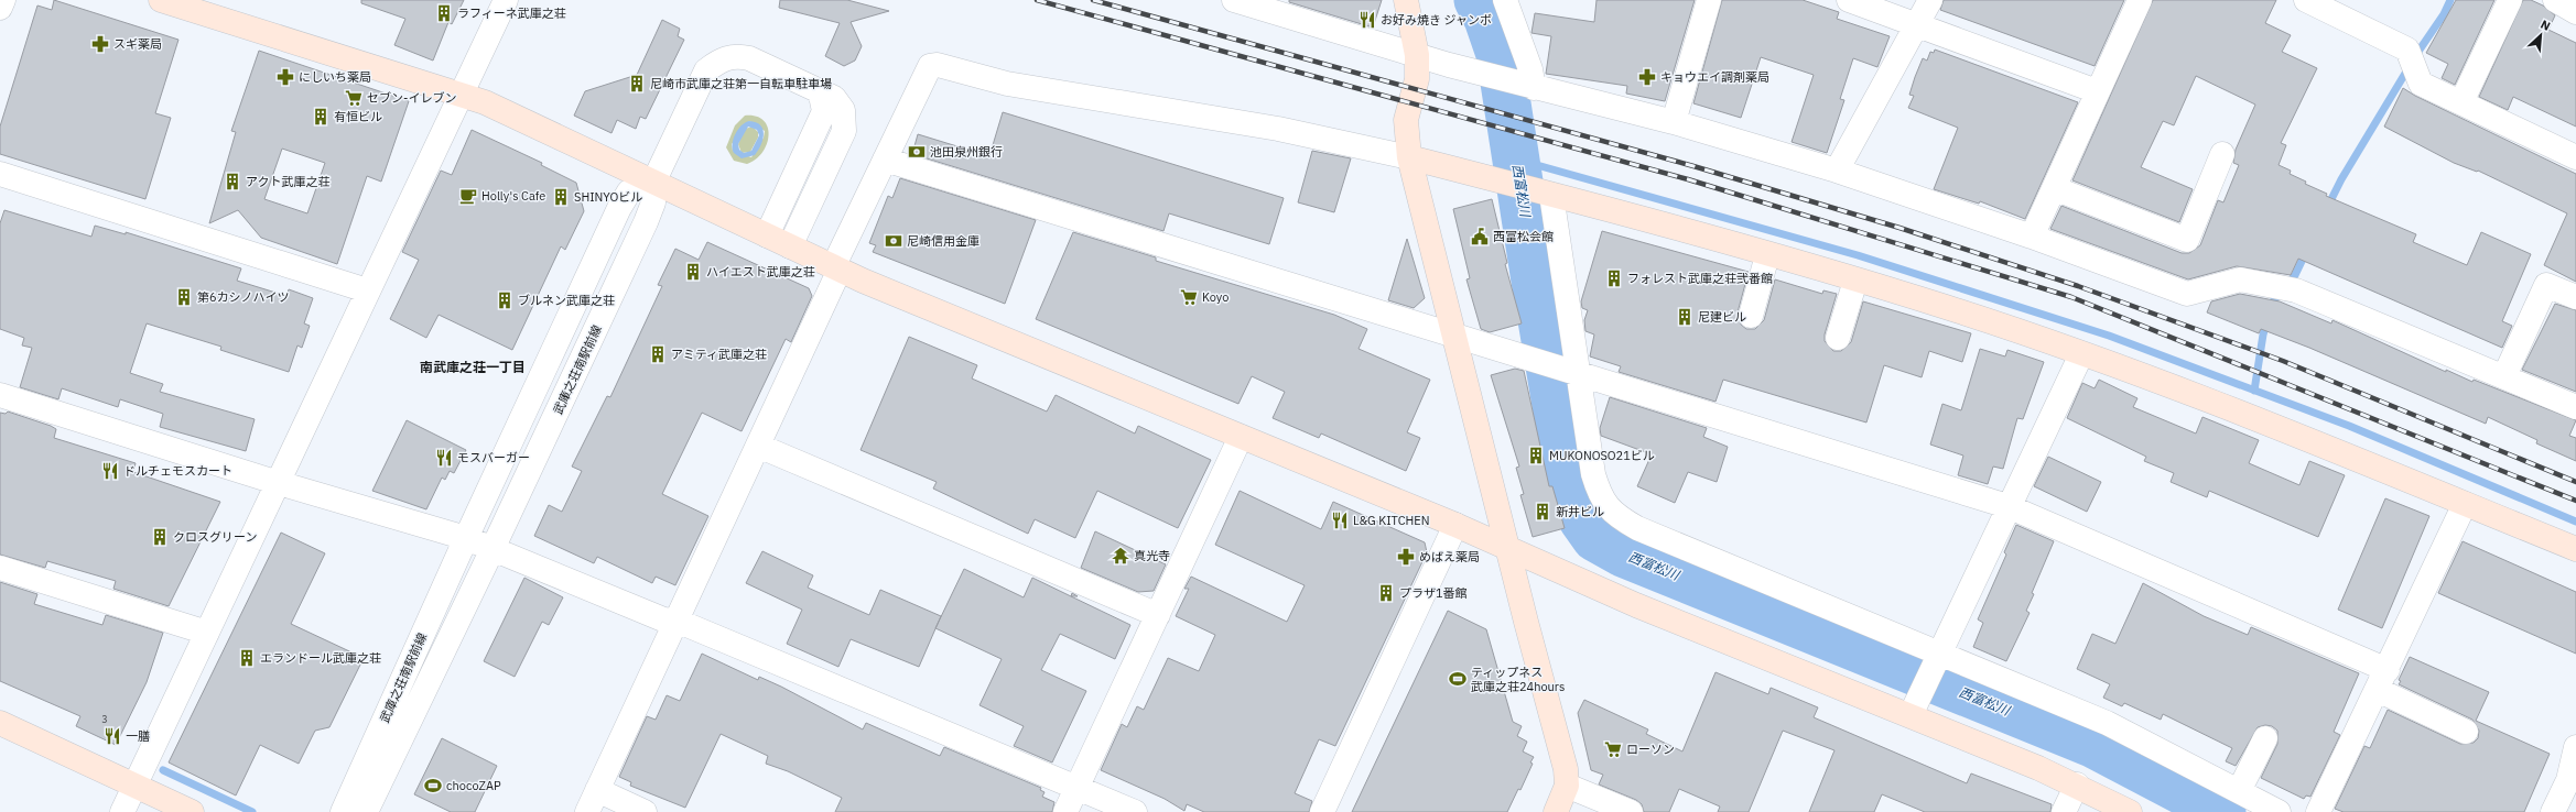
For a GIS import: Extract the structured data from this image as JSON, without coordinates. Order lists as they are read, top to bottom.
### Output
{
  "streets": {
    "street": ["武庫之荘南駅前線"]
  },
  "districts": ["南武庫之荘一丁目"],
  "water": ["西富松川"],
  "places": {
    "building": [
      "ラフィーネ武庫之荘",
      "尼崎市武庫之荘第一自転車駐車場",
      "有恒ビル",
      "アクト武庫之荘",
      "SHINYOビル",
      "ハイエスト武庫之荘",
      "フォレスト武庫之荘弐番館",
      "第6カシノハイツ",
      "ブルネン武庫之荘",
      "尼建ビル",
      "アミティ武庫之荘",
      "MUKONOSO21ビル",
      "新井ビル",
      "クロスグリーン",
      "プラザ1番館",
      "エランドール武庫之荘"
    ],
    "restaurant": [
      "お好み焼き ジャンボ",
      "モスバーガー",
      "ドルチェモスカート",
      "L&G KITCHEN",
      "一膳"
    ],
    "pharmacy": [
      "スギ薬局",
      "にしいち薬局",
      "キョウエイ調剤薬局",
      "めばえ薬局"
    ],
    "supermarket": ["セブン-イレブン", "Koyo", "ローソン"],
    "bank": ["池田泉州銀行", "尼崎信用金庫"],
    "cafe": ["Holly's Cafe"],
    "public building": ["西富松会館"],
    "temple": ["真光寺"],
    "sports": ["ティップネス 武庫之荘24hours", "chocoZAP"]
  },
  "house_numbers": ["3"],
  "north": "top right"
}
